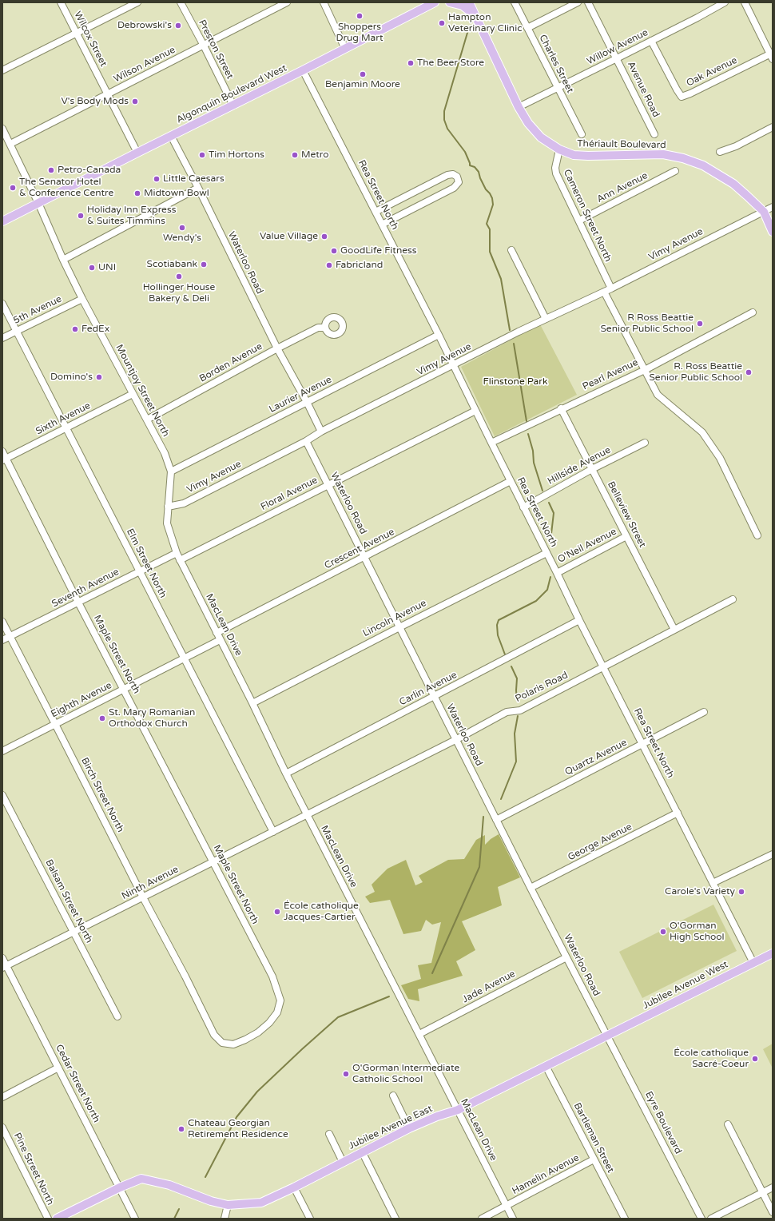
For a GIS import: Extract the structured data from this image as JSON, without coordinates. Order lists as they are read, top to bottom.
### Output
{
  "streets": {
    "main road": [
      "Algonquin Boulevard West",
      "Thériault Boulevard",
      "Jubilee Avenue West",
      "Jubilee Avenue East"
    ],
    "street": [
      "Wilcox Street",
      "Willow Avenue",
      "Preston Street",
      "Charles Street",
      "Wilson Avenue",
      "Oak Avenue",
      "Avenue Road",
      "Ann Avenue",
      "Rea Street North",
      "Cameron Street North",
      "Vimy Avenue",
      "Waterloo Road",
      "5th Avenue",
      "Borden Avenue",
      "Pearl Avenue",
      "Mountjoy Street North",
      "Laurier Avenue",
      "Sixth Avenue",
      "Hillside Avenue",
      "Floral Avenue",
      "Belleview Street",
      "O'Neil Avenue",
      "Crescent Avenue",
      "Elm Street North",
      "Seventh Avenue",
      "Lincoln Avenue",
      "MacLean Drive",
      "Maple Street North",
      "Polaris Road",
      "Carlin Avenue",
      "Eighth Avenue",
      "Quartz Avenue",
      "Birch Street North",
      "George Avenue",
      "Ninth Avenue",
      "Balsam Street North",
      "Jade Avenue",
      "Cedar Street North",
      "Eyre Boulevard",
      "Bartleman Street",
      "Pine Street North",
      "Hamelin Avenue"
    ]
  },
  "crossings": [
    ["Wilcox Street", "Wilson Avenue"],
    ["Wilcox Street", "Algonquin Boulevard West"],
    ["Willow Avenue", "Charles Street"],
    ["Willow Avenue", "Oak Avenue"],
    ["Willow Avenue", "Avenue Road"],
    ["Willow Avenue", "Thériault Boulevard"],
    ["Preston Street", "Wilson Avenue"],
    ["Preston Street", "Algonquin Boulevard West"],
    ["Wilson Avenue", "Mountjoy Street North"],
    ["Algonquin Boulevard West", "Rea Street North"],
    ["Algonquin Boulevard West", "Waterloo Road"],
    ["Algonquin Boulevard West", "Mountjoy Street North"],
    ["Thériault Boulevard", "Cameron Street North"],
    ["Thériault Boulevard", "Vimy Avenue"],
    ["Ann Avenue", "Cameron Street North"],
    ["Rea Street North", "Vimy Avenue"],
    ["Rea Street North", "Pearl Avenue"],
    ["Rea Street North", "Laurier Avenue"],
    ["Rea Street North", "Hillside Avenue"],
    ["Rea Street North", "Floral Avenue"],
    ["Rea Street North", "O'Neil Avenue"],
    ["Rea Street North", "Crescent Avenue"],
    ["Rea Street North", "Lincoln Avenue"],
    ["Rea Street North", "Polaris Road"],
    ["Rea Street North", "Carlin Avenue"],
    ["Rea Street North", "Quartz Avenue"],
    ["Rea Street North", "George Avenue"],
    ["Rea Street North", "Jubilee Avenue West"],
    ["Cameron Street North", "Vimy Avenue"],
    ["Vimy Avenue", "Waterloo Road"],
    ["Vimy Avenue", "Mountjoy Street North"],
    ["Waterloo Road", "Borden Avenue"],
    ["Waterloo Road", "Laurier Avenue"],
    ["Waterloo Road", "Floral Avenue"],
    ["Waterloo Road", "Crescent Avenue"],
    ["Waterloo Road", "Lincoln Avenue"],
    ["Waterloo Road", "Polaris Road"],
    ["Waterloo Road", "Carlin Avenue"],
    ["Waterloo Road", "Quartz Avenue"],
    ["Waterloo Road", "George Avenue"],
    ["Waterloo Road", "Jubilee Avenue West"],
    ["Waterloo Road", "Jade Avenue"],
    ["Waterloo Road", "Eyre Boulevard"],
    ["Waterloo Road", "Jubilee Avenue East"],
    ["5th Avenue", "Mountjoy Street North"],
    ["5th Avenue", "Elm Street North"],
    ["Borden Avenue", "Mountjoy Street North"],
    ["Pearl Avenue", "Belleview Street"],
    ["Mountjoy Street North", "Laurier Avenue"],
    ["Mountjoy Street North", "Sixth Avenue"],
    ["Sixth Avenue", "Elm Street North"],
    ["Sixth Avenue", "Maple Street North"],
    ["Hillside Avenue", "Belleview Street"],
    ["Floral Avenue", "MacLean Drive"],
    ["Belleview Street", "O'Neil Avenue"],
    ["Belleview Street", "Polaris Road"],
    ["Crescent Avenue", "MacLean Drive"],
    ["Elm Street North", "Seventh Avenue"],
    ["Elm Street North", "Eighth Avenue"],
    ["Elm Street North", "Ninth Avenue"],
    ["Seventh Avenue", "MacLean Drive"],
    ["Seventh Avenue", "Maple Street North"],
    ["Seventh Avenue", "Birch Street North"],
    ["Lincoln Avenue", "MacLean Drive"],
    ["MacLean Drive", "Polaris Road"],
    ["MacLean Drive", "Carlin Avenue"],
    ["MacLean Drive", "Eighth Avenue"],
    ["MacLean Drive", "Ninth Avenue"],
    ["MacLean Drive", "Jade Avenue"],
    ["MacLean Drive", "Jubilee Avenue East"],
    ["MacLean Drive", "Hamelin Avenue"],
    ["Maple Street North", "Eighth Avenue"],
    ["Maple Street North", "Birch Street North"],
    ["Maple Street North", "Ninth Avenue"],
    ["Polaris Road", "Ninth Avenue"],
    ["Eighth Avenue", "Birch Street North"],
    ["Birch Street North", "Ninth Avenue"],
    ["Ninth Avenue", "Balsam Street North"],
    ["Ninth Avenue", "Cedar Street North"],
    ["Jubilee Avenue West", "Eyre Boulevard"],
    ["Jubilee Avenue West", "Jubilee Avenue East"],
    ["Cedar Street North", "Jubilee Avenue East"],
    ["Eyre Boulevard", "Jubilee Avenue East"],
    ["Jubilee Avenue East", "Bartleman Street"],
    ["Bartleman Street", "Hamelin Avenue"]
  ],
  "parks": ["Flinstone Park"],
  "places": [
    "Shoppers Drug Mart",
    "Hampton Veterinary Clinic",
    "Debrowski's",
    "The Beer Store",
    "Benjamin Moore",
    "V's Body Mods",
    "Tim Hortons",
    "Metro",
    "Petro-Canada",
    "Little Caesars",
    "The Senator Hotel & Conference Centre",
    "Midtown Bowl",
    "Holiday Inn Express & Suites Timmins",
    "Wendy's",
    "Value Village",
    "GoodLife Fitness",
    "Scotiabank",
    "Fabricland",
    "UNI",
    "Hollinger House Bakery & Deli",
    "R Ross Beattie Senior Public School",
    "FedEx",
    "R. Ross Beattie Senior Public School",
    "Domino's",
    "St. Mary Romanian Orthodox Church",
    "Carole's Variety",
    "École catholique Jacques-Cartier",
    "O'Gorman High School",
    "École catholique Sacré-Coeur",
    "O'Gorman Intermediate Catholic School",
    "Chateau Georgian Retirement Residence"
  ]
}
